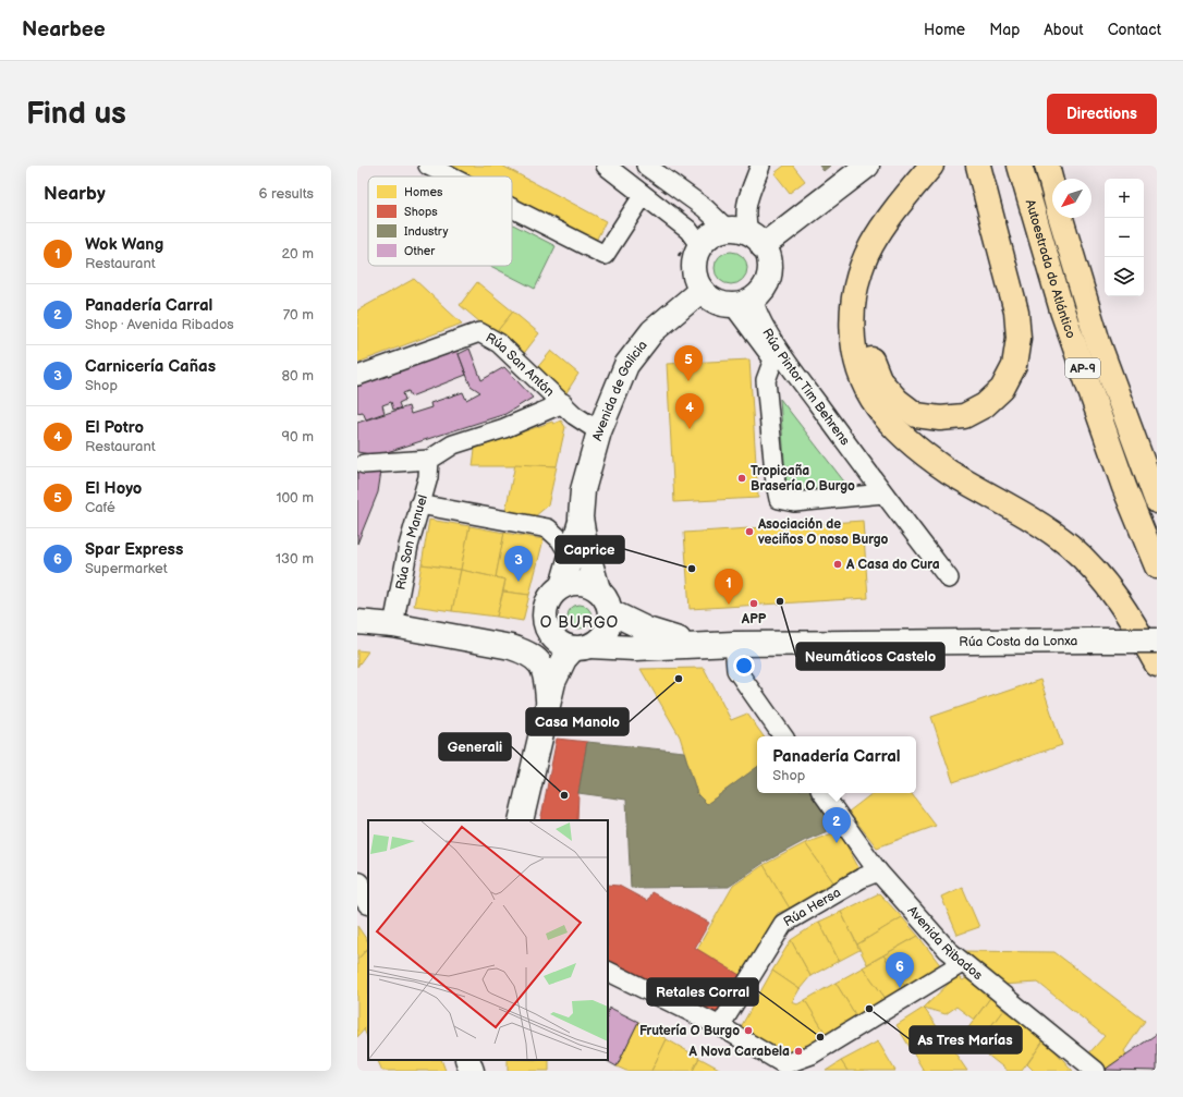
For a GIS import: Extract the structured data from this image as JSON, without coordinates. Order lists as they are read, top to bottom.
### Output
{
  "streets": {
    "highway": ["Autoestrada do Atlántico", "AP-9"],
    "main road": ["Avenida de Galicia", "Rúa Costa da Lonxa"],
    "street": [
      "Rúa San Antón",
      "Rúa Pintor Tim Behrens",
      "Rúa San Manuel",
      "Rúa Hersa",
      "Avenida Ribados"
    ]
  },
  "crossings": [
    ["Rúa San Antón", "Avenida de Galicia"],
    ["Rúa Pintor Tim Behrens", "Avenida de Galicia"],
    ["Rúa Hersa", "Avenida Ribados"]
  ],
  "districts": ["O BURGO"],
  "places": [
    "Tropicaña Brasería O Burgo",
    "Asociación de veciños O noso Burgo",
    "A Casa do Cura",
    "Caprice",
    "Neumáticos Castelo",
    "APP",
    "Casa Manolo",
    "Generali",
    "As Tres Marías",
    "Frutería O Burgo",
    "Retales Corral",
    "A Nova Carabela"
  ],
  "legend": [
    "Homes",
    "Shops",
    "Industry",
    "Other"
  ],
  "north": "bottom left",
  "page": {
    "header": "Nearbee",
    "nav": [
      "Home",
      "Map",
      "About",
      "Contact"
    ],
    "buttons": "Directions",
    "title": "Find us",
    "heading": ["Nearby", "6 results"],
    "map_buttons": ["+", "−"],
    "list": [
      {
        "mark": "1",
        "name": "Wok Wang",
        "note": "Restaurant",
        "value": "20 m"
      },
      {
        "mark": "2",
        "name": "Panadería Carral",
        "note": "Shop · Avenida Ribados",
        "value": "70 m"
      },
      {
        "mark": "3",
        "name": "Carnicería Cañas",
        "note": "Shop",
        "value": "80 m"
      },
      {
        "mark": "4",
        "name": "El Potro",
        "note": "Restaurant",
        "value": "90 m"
      },
      {
        "mark": "5",
        "name": "El Hoyo",
        "note": "Café",
        "value": "100 m"
      },
      {
        "mark": "6",
        "name": "Spar Express",
        "note": "Supermarket",
        "value": "130 m"
      }
    ],
    "pins": [
      "5",
      "4",
      "3",
      "1",
      "2",
      "6"
    ],
    "popup": ["Panadería Carral", "Shop"]
  }
}
